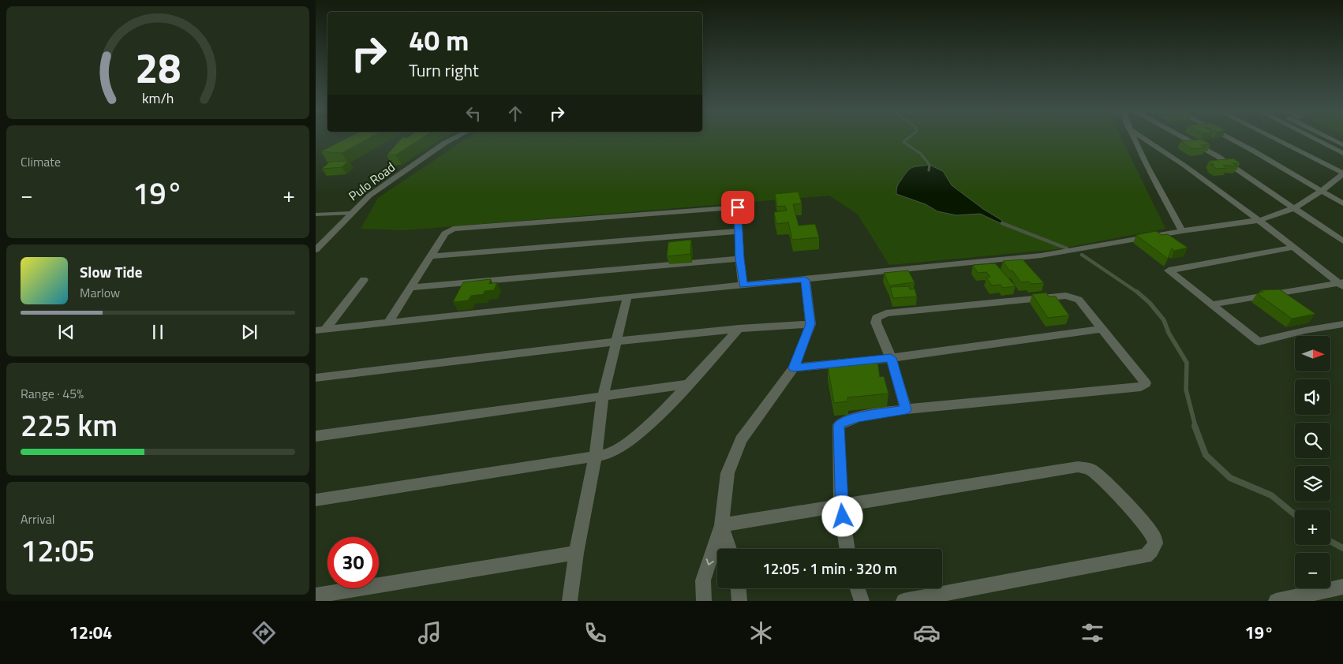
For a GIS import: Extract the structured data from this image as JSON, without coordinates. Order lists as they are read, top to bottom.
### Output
{
  "streets": {
    "street": ["Pulo Road"]
  },
  "north": "right",
  "page": {
    "turn": ["40 m", "Turn right"],
    "tile": [
      "Climate",
      ["Range · 45%", "225 km"],
      ["Arrival", "12:05"]
    ],
    "heat": ["−", "19°", "+"],
    "song": ["Slow Tide", "Marlow"],
    "map_buttons": ["+", "−"],
    "limit": "30",
    "trip": "12:05 · 1 min · 320 m",
    "tabs": ["12:04", "19°"],
    "gauge": ["28", "km/h"]
  }
}
